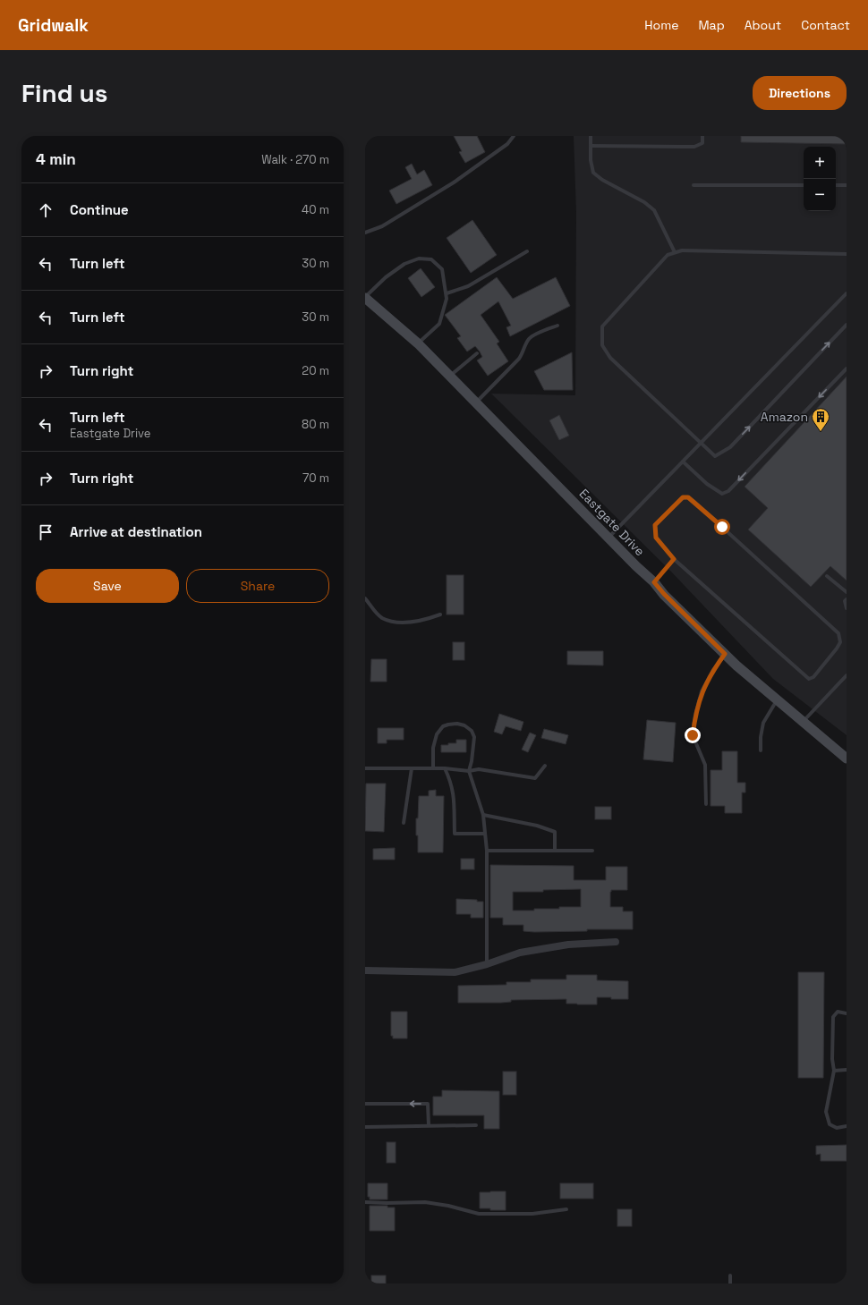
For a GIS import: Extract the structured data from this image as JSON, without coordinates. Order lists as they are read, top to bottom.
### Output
{
  "streets": {
    "street": ["Eastgate Drive"]
  },
  "places": {
    "building": ["Amazon"]
  },
  "page": {
    "header": "Gridwalk",
    "nav": [
      "Home",
      "Map",
      "About",
      "Contact"
    ],
    "buttons": [
      "Directions",
      ["Save", "Share"]
    ],
    "title": "Find us",
    "heading": ["4 min", "Walk · 270 m"],
    "map_buttons": ["+", "−"],
    "list": [
      ["Continue", "40 m"],
      ["Turn left", "30 m"],
      ["Turn left", "30 m"],
      ["Turn right", "20 m"],
      ["Turn left", "Eastgate Drive", "80 m"],
      ["Turn right", "70 m"],
      "Arrive at destination"
    ]
  }
}
